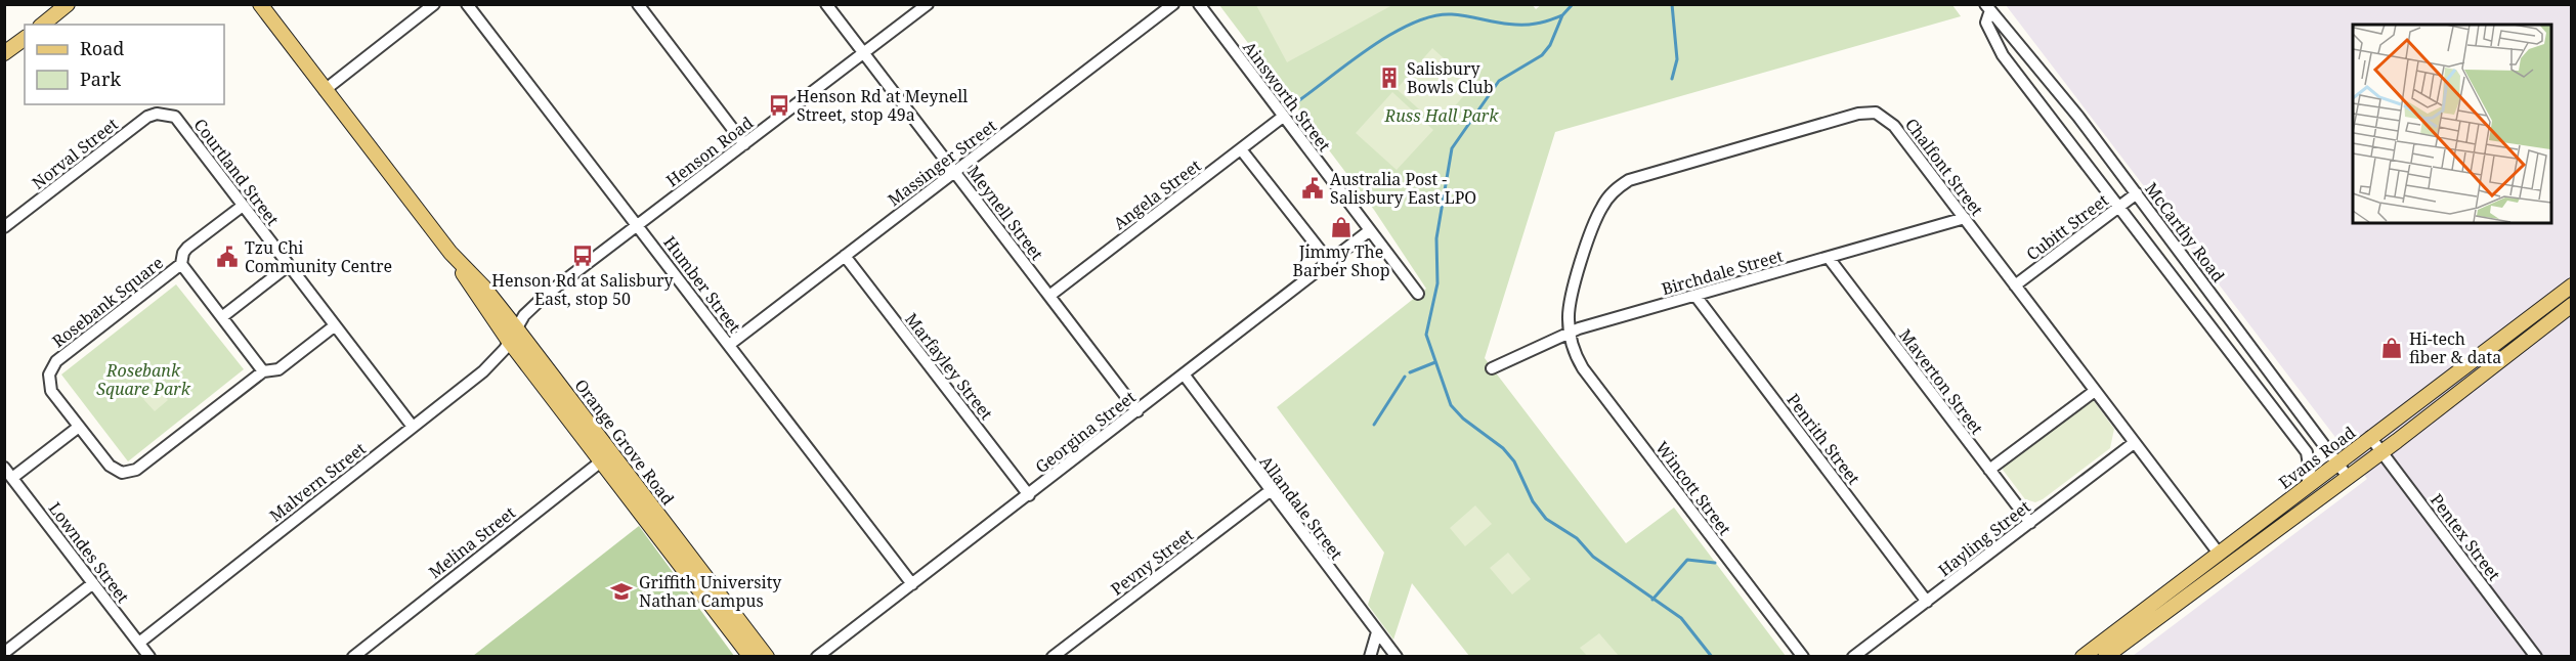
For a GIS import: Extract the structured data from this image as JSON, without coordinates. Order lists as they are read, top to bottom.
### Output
{
  "streets": {
    "main road": ["Orange Grove Road", "Evans Road"],
    "street": [
      "Ainsworth Street",
      "Henson Road",
      "Norval Street",
      "Massinger Street",
      "Chalfont Street",
      "Courtland Street",
      "Angela Street",
      "Meynell Street",
      "Cubitt Street",
      "McCarthy Road",
      "Birchdale Street",
      "Humber Street",
      "Rosebank Square",
      "Marfayley Street",
      "Maverton Street",
      "Georgina Street",
      "Penrith Street",
      "Malvern Street",
      "Wincott Street",
      "Allandale Street",
      "Pentex Street",
      "Hayling Street",
      "Melina Street",
      "Lowndes Street",
      "Pevny Street"
    ]
  },
  "crossings": [
    ["Ainsworth Street", "Angela Street"],
    ["Ainsworth Street", "Georgina Street"],
    ["Henson Road", "Meynell Street"],
    ["Henson Road", "Humber Street"],
    ["Henson Road", "Orange Grove Road"],
    ["Henson Road", "Malvern Street"],
    ["Norval Street", "Courtland Street"],
    ["Massinger Street", "Meynell Street"],
    ["Massinger Street", "Humber Street"],
    ["Massinger Street", "Marfayley Street"],
    ["Chalfont Street", "Cubitt Street"],
    ["Chalfont Street", "Birchdale Street"],
    ["Chalfont Street", "Evans Road"],
    ["Chalfont Street", "Wincott Street"],
    ["Chalfont Street", "Hayling Street"],
    ["Courtland Street", "Rosebank Square"],
    ["Courtland Street", "Malvern Street"],
    ["Angela Street", "Meynell Street"],
    ["Meynell Street", "Georgina Street"],
    ["Cubitt Street", "McCarthy Road"],
    ["McCarthy Road", "Evans Road"],
    ["Birchdale Street", "Maverton Street"],
    ["Birchdale Street", "Penrith Street"],
    ["Birchdale Street", "Wincott Street"],
    ["Humber Street", "Georgina Street"],
    ["Marfayley Street", "Georgina Street"],
    ["Maverton Street", "Hayling Street"],
    ["Georgina Street", "Allandale Street"],
    ["Penrith Street", "Hayling Street"],
    ["Orange Grove Road", "Malvern Street"],
    ["Orange Grove Road", "Melina Street"],
    ["Evans Road", "Pentex Street"],
    ["Malvern Street", "Lowndes Street"],
    ["Allandale Street", "Pevny Street"]
  ],
  "parks": ["Russ Hall Park", "Rosebank Square Park"],
  "places": {
    "building": ["Salisbury Bowls Club"],
    "bus stop": ["Henson Rd at Meynell Street, stop 49a", "Henson Rd at Salisbury East, stop 50"],
    "public building": ["Australia Post - Salisbury East LPO", "Tzu Chi Community Centre"],
    "shop": ["Jimmy The Barber Shop", "Hi-tech fiber & data"],
    "school or university": ["Griffith University Nathan Campus"]
  },
  "legend": ["Road", "Park"]
}
